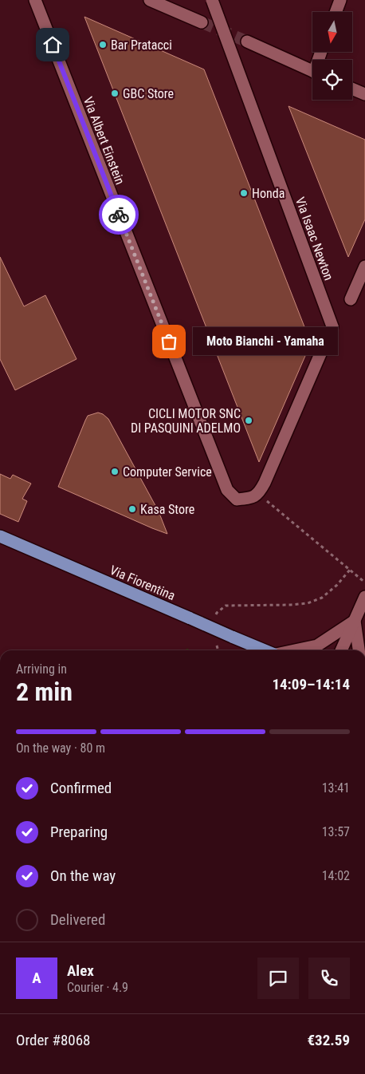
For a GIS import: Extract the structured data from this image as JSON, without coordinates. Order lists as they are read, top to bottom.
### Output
{
  "streets": {
    "main road": ["Via Fiorentina"],
    "street": ["Via Albert Einstein", "Via Isaac Newton"]
  },
  "crossings": [
    ["Via Albert Einstein", "Via Isaac Newton"]
  ],
  "places": [
    "Bar Pratacci",
    "GBC Store",
    "Honda",
    "Moto Bianchi - Yamaha",
    "CICLI MOTOR SNC DI PASQUINI ADELMO",
    "Computer Service",
    "Kasa Store"
  ],
  "north": "bottom",
  "page": {
    "bubble": "Moto Bianchi - Yamaha",
    "heading": ["2 min", "Arriving in", "14:09–14:14"],
    "panel": [
      "Alex",
      "Courier · 4.9",
      "Order #8068",
      "€32.59"
    ],
    "bar": "On the way · 80 m",
    "list": [
      ["Confirmed", "13:41"],
      ["Preparing", "13:57"],
      ["On the way", "14:02"],
      "Delivered"
    ],
    "round": "A"
  }
}
